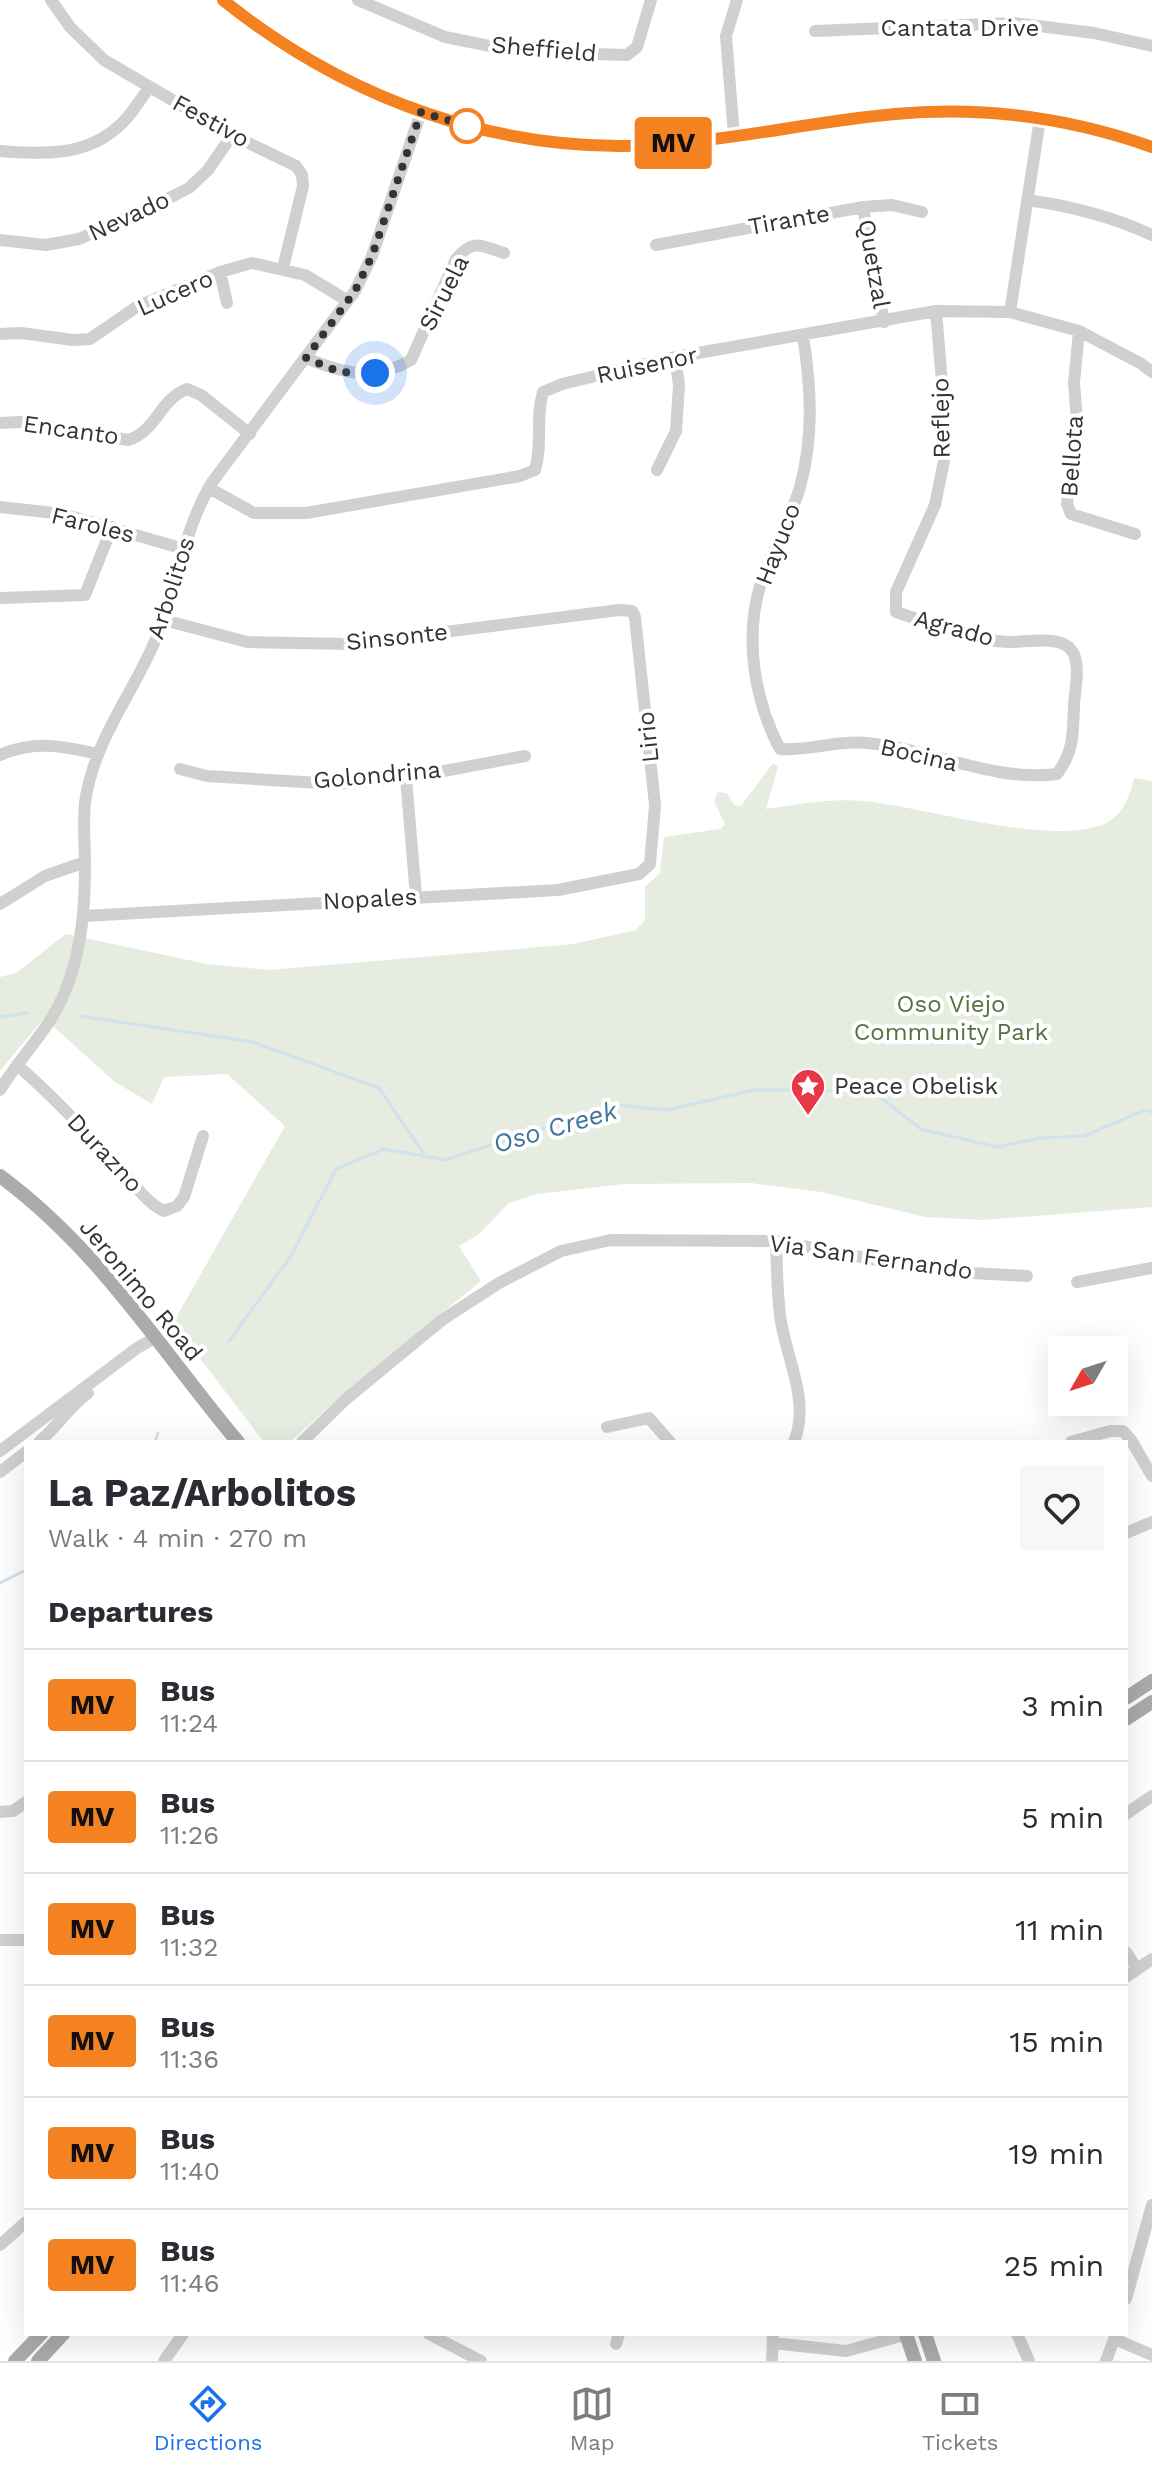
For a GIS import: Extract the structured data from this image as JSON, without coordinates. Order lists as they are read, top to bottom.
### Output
{
  "streets": {
    "main road": ["Jeronimo Road"],
    "street": [
      "Cantata Drive",
      "Sheffield",
      "Festivo",
      "Nevado",
      "Tirante",
      "Quetzal",
      "Lucero",
      "Siruela",
      "Ruisenor",
      "Reflejo",
      "Encanto",
      "Bellota",
      "Faroles",
      "Hayuco",
      "Arbolitos",
      "Agrado",
      "Sinsonte",
      "Lirio",
      "Bocina",
      "Golondrina",
      "Nopales",
      "Durazno",
      "Via San Fernando"
    ]
  },
  "crossings": [
    ["Festivo", "Nevado"],
    ["Festivo", "Lucero"],
    ["Tirante", "Quetzal"],
    ["Quetzal", "Ruisenor"],
    ["Lucero", "Arbolitos"],
    ["Siruela", "Arbolitos"],
    ["Ruisenor", "Reflejo"],
    ["Ruisenor", "Bellota"],
    ["Ruisenor", "Hayuco"],
    ["Ruisenor", "Arbolitos"],
    ["Reflejo", "Agrado"],
    ["Encanto", "Arbolitos"],
    ["Faroles", "Arbolitos"],
    ["Hayuco", "Bocina"],
    ["Arbolitos", "Sinsonte"],
    ["Arbolitos", "Nopales"],
    ["Arbolitos", "Durazno"],
    ["Agrado", "Bocina"],
    ["Sinsonte", "Lirio"],
    ["Lirio", "Nopales"]
  ],
  "water": ["Oso Creek"],
  "parks": ["Oso Viejo Community Park"],
  "places": {
    "place": ["Peace Obelisk"]
  },
  "lines": ["bus line MV"],
  "north": "bottom left",
  "page": {
    "on_map": "MV",
    "heading": [
      ["La Paz/Arbolitos", "Walk · 4 min · 270 m"],
      "Departures"
    ],
    "list": [
      {
        "mark": "MV",
        "name": "Bus",
        "note": "11:24",
        "value": "3 min"
      },
      {
        "mark": "MV",
        "name": "Bus",
        "note": "11:26",
        "value": "5 min"
      },
      {
        "mark": "MV",
        "name": "Bus",
        "note": "11:32",
        "value": "11 min"
      },
      {
        "mark": "MV",
        "name": "Bus",
        "note": "11:36",
        "value": "15 min"
      },
      {
        "mark": "MV",
        "name": "Bus",
        "note": "11:40",
        "value": "19 min"
      },
      {
        "mark": "MV",
        "name": "Bus",
        "note": "11:46",
        "value": "25 min"
      }
    ],
    "tabs": ["Directions", "Map", "Tickets"]
  }
}
